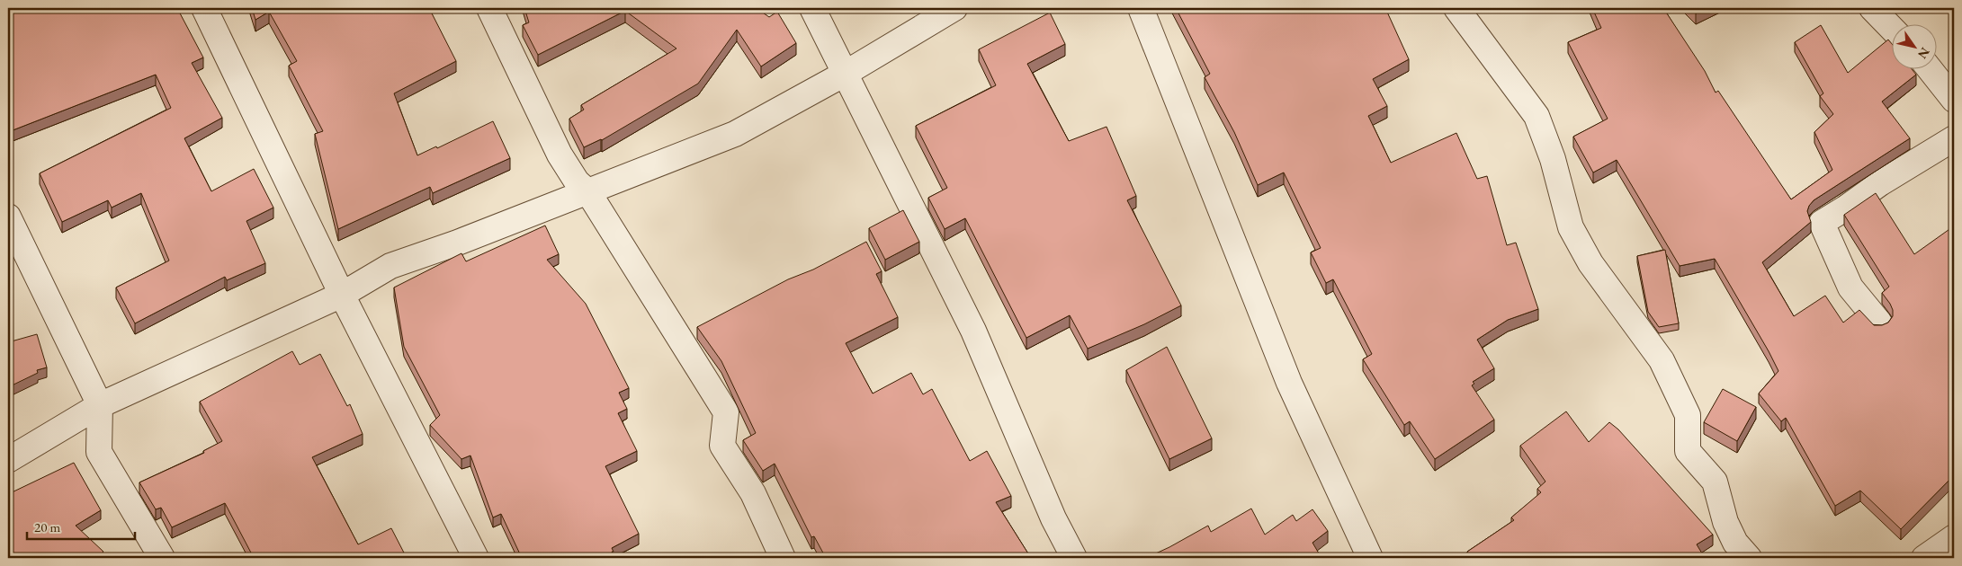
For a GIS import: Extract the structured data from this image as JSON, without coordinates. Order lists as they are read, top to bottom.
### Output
{
  "scale_bar": "20 m",
  "north": "bottom right"
}
